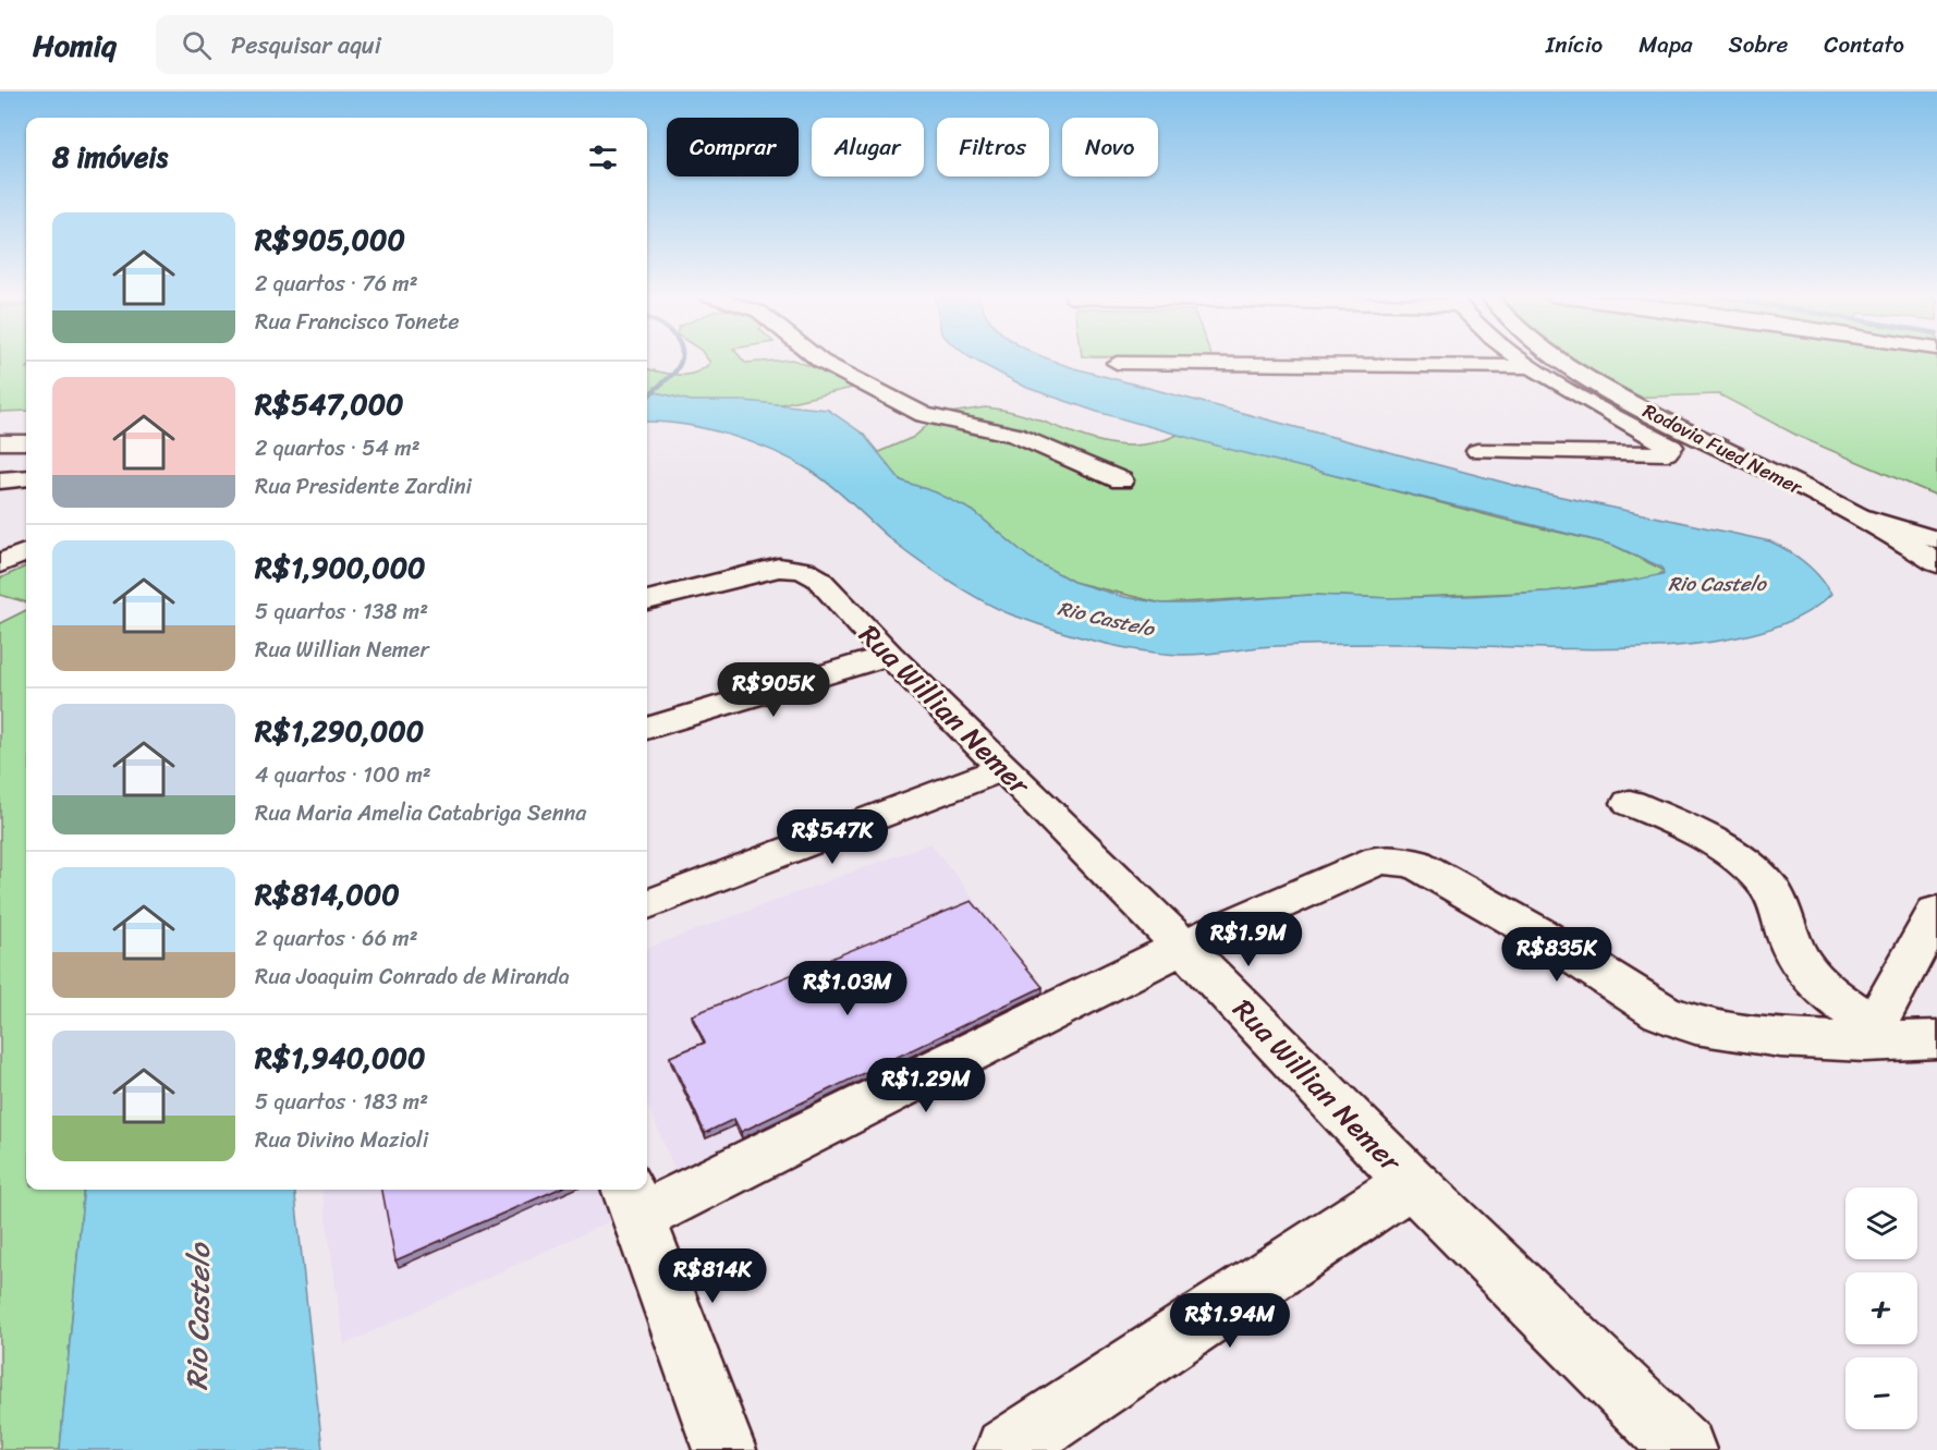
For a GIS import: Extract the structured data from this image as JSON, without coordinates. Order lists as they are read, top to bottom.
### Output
{
  "streets": {
    "street": ["Rodovia Fued Nemer", "Rua Willian Nemer"]
  },
  "water": ["Rio Castelo"],
  "page": {
    "header": "Homiq",
    "search": "Pesquisar aqui",
    "nav": [
      "Início",
      "Mapa",
      "Sobre",
      "Contato"
    ],
    "chip": [
      "Comprar",
      "Alugar",
      "Filtros",
      "Novo"
    ],
    "heading": "8 imóveis",
    "list": [
      {
        "name": "R$905,000",
        "note": "2 quartos · 76 m² · Rua Francisco Tonete"
      },
      {
        "name": "R$547,000",
        "note": "2 quartos · 54 m² · Rua Presidente Zardini"
      },
      {
        "name": "R$1,900,000",
        "note": "5 quartos · 138 m² · Rua Willian Nemer"
      },
      {
        "name": "R$1,290,000",
        "note": "4 quartos · 100 m² · Rua Maria Amelia Catabriga Senna"
      },
      {
        "name": "R$814,000",
        "note": "2 quartos · 66 m² · Rua Joaquim Conrado de Miranda"
      },
      {
        "name": "R$1,940,000",
        "note": "5 quartos · 183 m² · Rua Divino Mazioli"
      }
    ],
    "price": [
      "R$905K",
      "R$547K",
      "R$1.9M",
      "R$835K",
      "R$1.03M",
      "R$1.29M",
      "R$814K",
      "R$1.94M"
    ],
    "map_buttons": ["+", "−"]
  }
}
